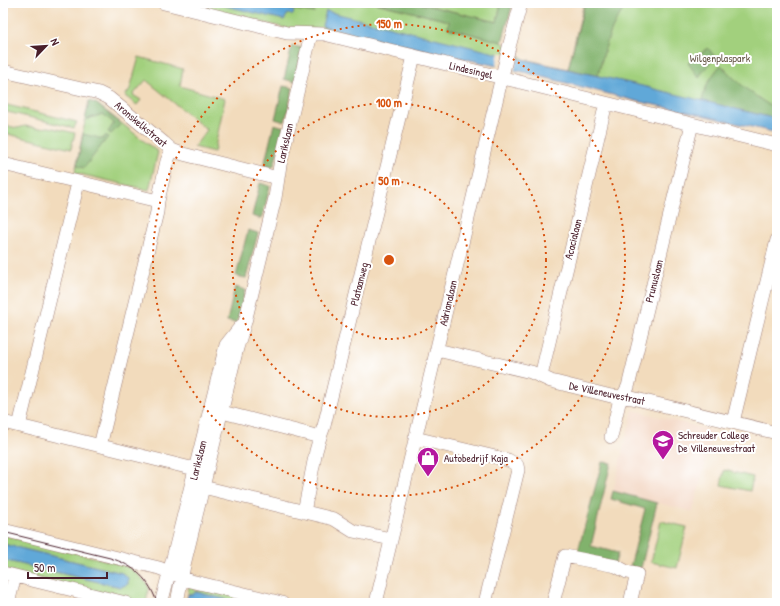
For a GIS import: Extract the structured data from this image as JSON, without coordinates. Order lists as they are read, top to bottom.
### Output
{
  "streets": {
    "street": [
      "Lindesingel",
      "Aronskelkstraat",
      "Larikslaan",
      "Acacialaan",
      "Prunuslaan",
      "Plataanweg",
      "Adrianalaan",
      "De Villeneuvestraat"
    ]
  },
  "crossings": [
    ["Lindesingel", "Larikslaan"],
    ["Lindesingel", "Acacialaan"],
    ["Lindesingel", "Prunuslaan"],
    ["Lindesingel", "Plataanweg"],
    ["Lindesingel", "Adrianalaan"],
    ["Aronskelkstraat", "Larikslaan"],
    ["Acacialaan", "De Villeneuvestraat"],
    ["Prunuslaan", "De Villeneuvestraat"],
    ["Adrianalaan", "De Villeneuvestraat"]
  ],
  "parks": ["Wilgenplaspark"],
  "places": {
    "school or university": ["Schreuder College De Villeneuvestraat"],
    "shop": ["Autobedrijf Kaja"]
  },
  "scale_bar": "50 m",
  "north": "top right",
  "rings": ["150 m", "100 m", "50 m"]
}
